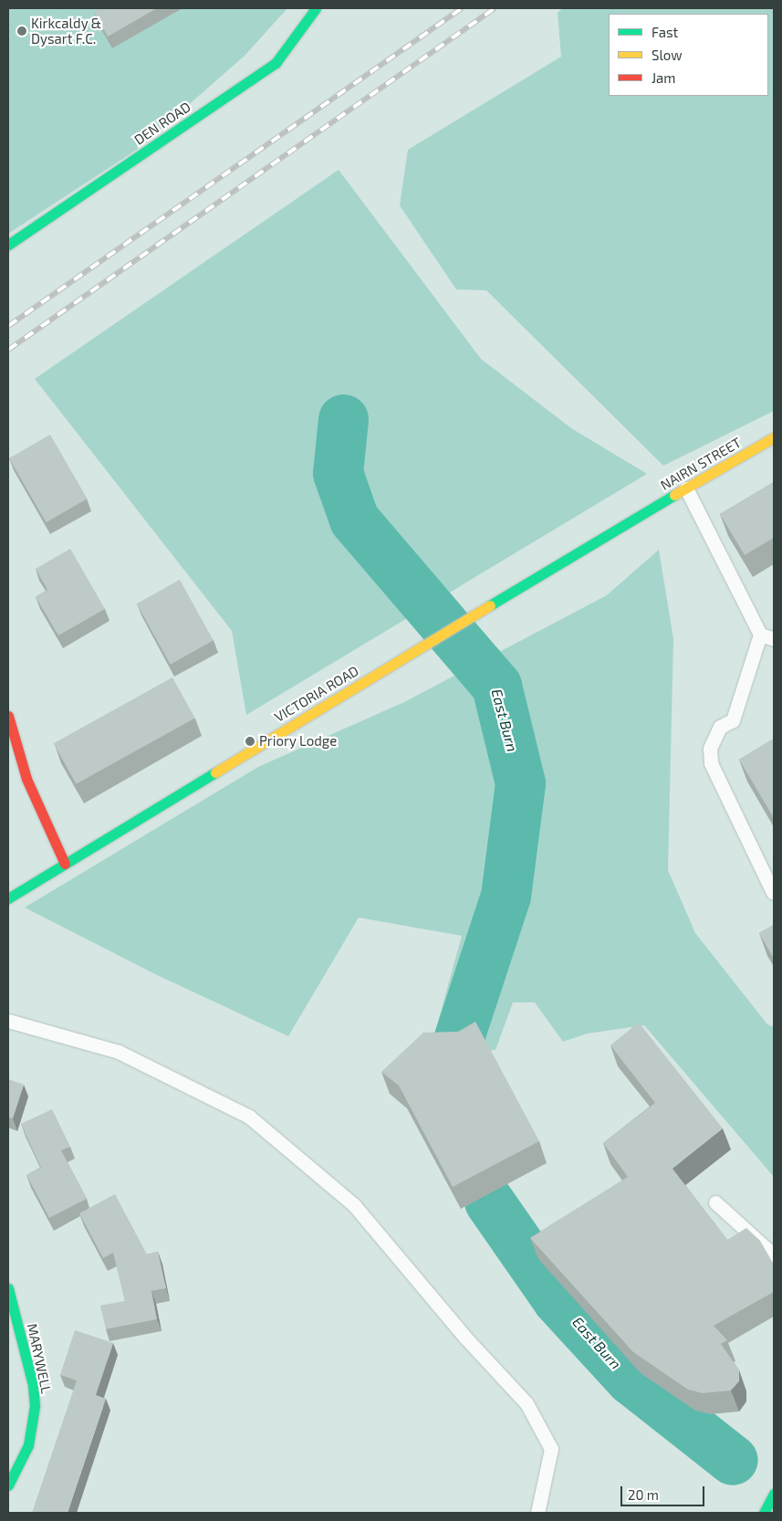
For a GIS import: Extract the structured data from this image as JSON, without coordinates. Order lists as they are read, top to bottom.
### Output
{
  "streets": {
    "main road": [
      "DEN ROAD",
      "NAIRN STREET",
      "VICTORIA ROAD",
      "MARYWELL"
    ]
  },
  "crossings": [
    ["NAIRN STREET", "VICTORIA ROAD"]
  ],
  "water": ["East Burn"],
  "places": ["Kirkcaldy & Dysart F.C.", "Priory Lodge"],
  "legend": ["Fast", "Slow", "Jam"],
  "scale_bar": "20 m"
}
